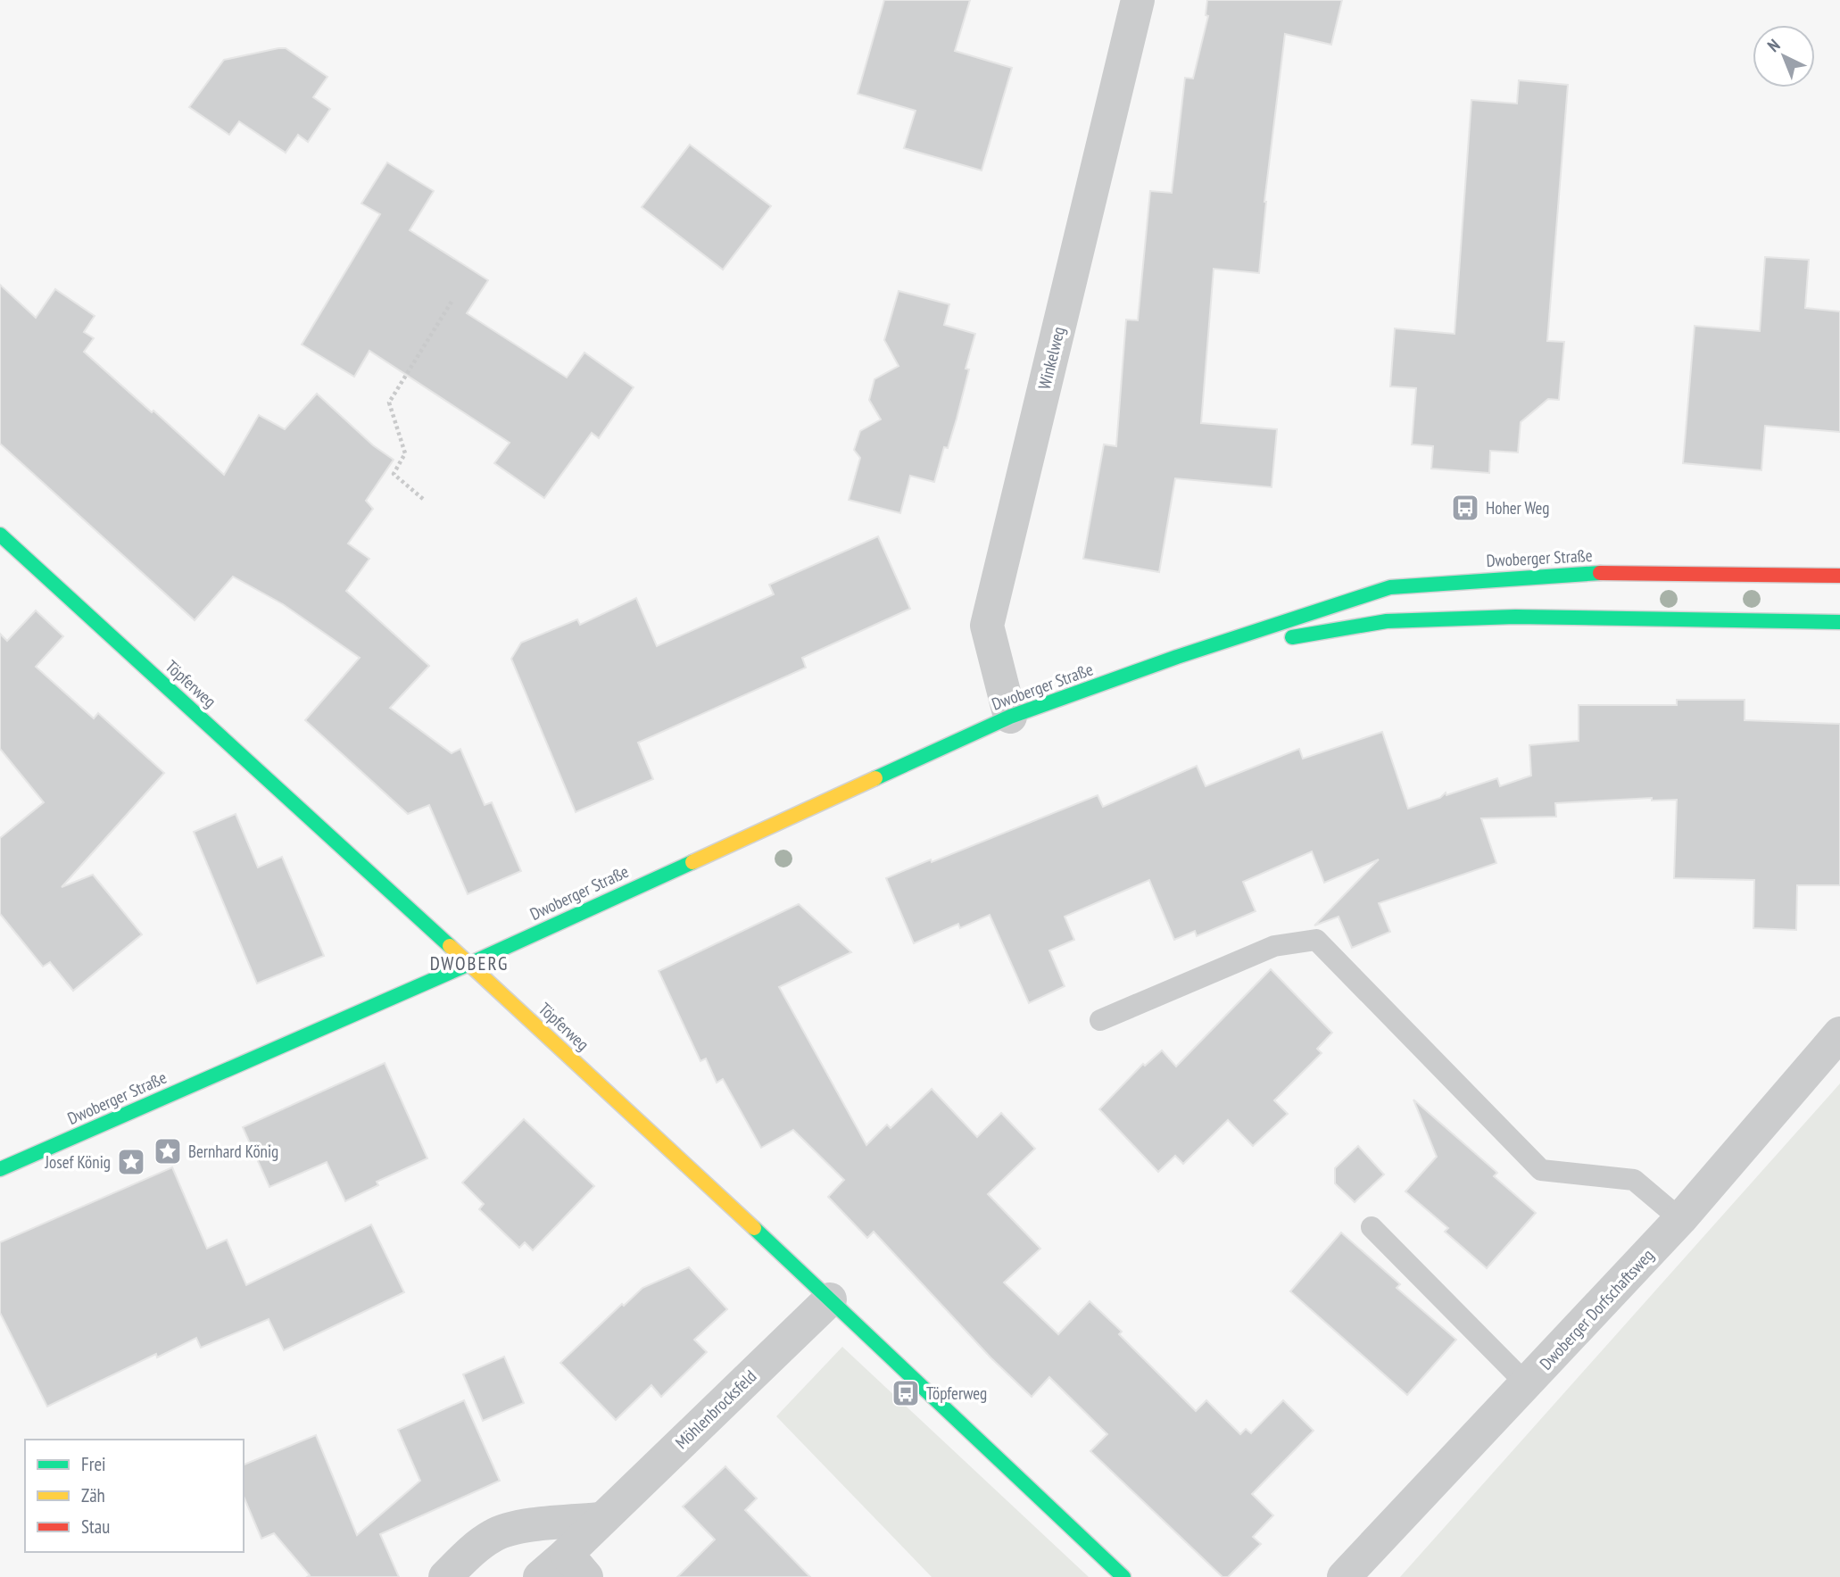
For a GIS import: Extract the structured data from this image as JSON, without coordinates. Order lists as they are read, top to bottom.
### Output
{
  "streets": {
    "street": [
      "Winkelweg",
      "Dwoberger Straße",
      "Töpferweg",
      "Dwoberger Dorfschaftsweg",
      "Möhlenbrocksfeld"
    ]
  },
  "crossings": [
    ["Winkelweg", "Dwoberger Straße"],
    ["Dwoberger Straße", "Töpferweg"],
    ["Töpferweg", "Möhlenbrocksfeld"]
  ],
  "districts": ["DWOBERG"],
  "places": {
    "bus stop": ["Hoher Weg", "Töpferweg"],
    "place": ["Bernhard König", "Josef König"]
  },
  "legend": ["Frei", "Zäh", "Stau"],
  "north": "top left"
}
